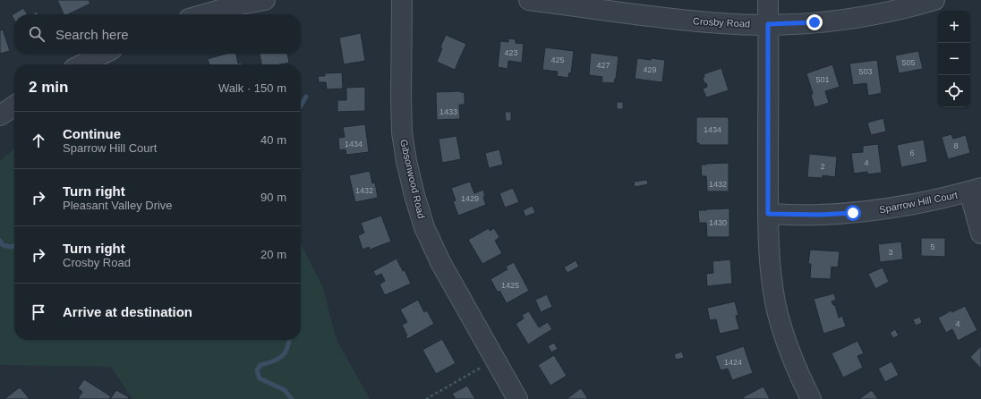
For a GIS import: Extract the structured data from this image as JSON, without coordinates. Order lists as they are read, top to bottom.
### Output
{
  "streets": {
    "street": ["Crosby Road", "Gibsonwood Road", "Sparrow Hill Court"]
  },
  "house_numbers": [
    "423",
    "425",
    "505",
    "427",
    "429",
    "503",
    "501",
    "1433",
    "1434",
    "1434",
    "8",
    "6",
    "4",
    "2",
    "1432",
    "1432",
    "1429",
    "1430",
    "5",
    "3",
    "1425",
    "4",
    "1424"
  ],
  "page": {
    "map_buttons": ["+", "−"],
    "search": "Search here",
    "heading": ["2 min", "Walk · 150 m"],
    "list": [
      ["Continue", "Sparrow Hill Court", "40 m"],
      ["Turn right", "Pleasant Valley Drive", "90 m"],
      ["Turn right", "Crosby Road", "20 m"],
      "Arrive at destination"
    ]
  }
}
